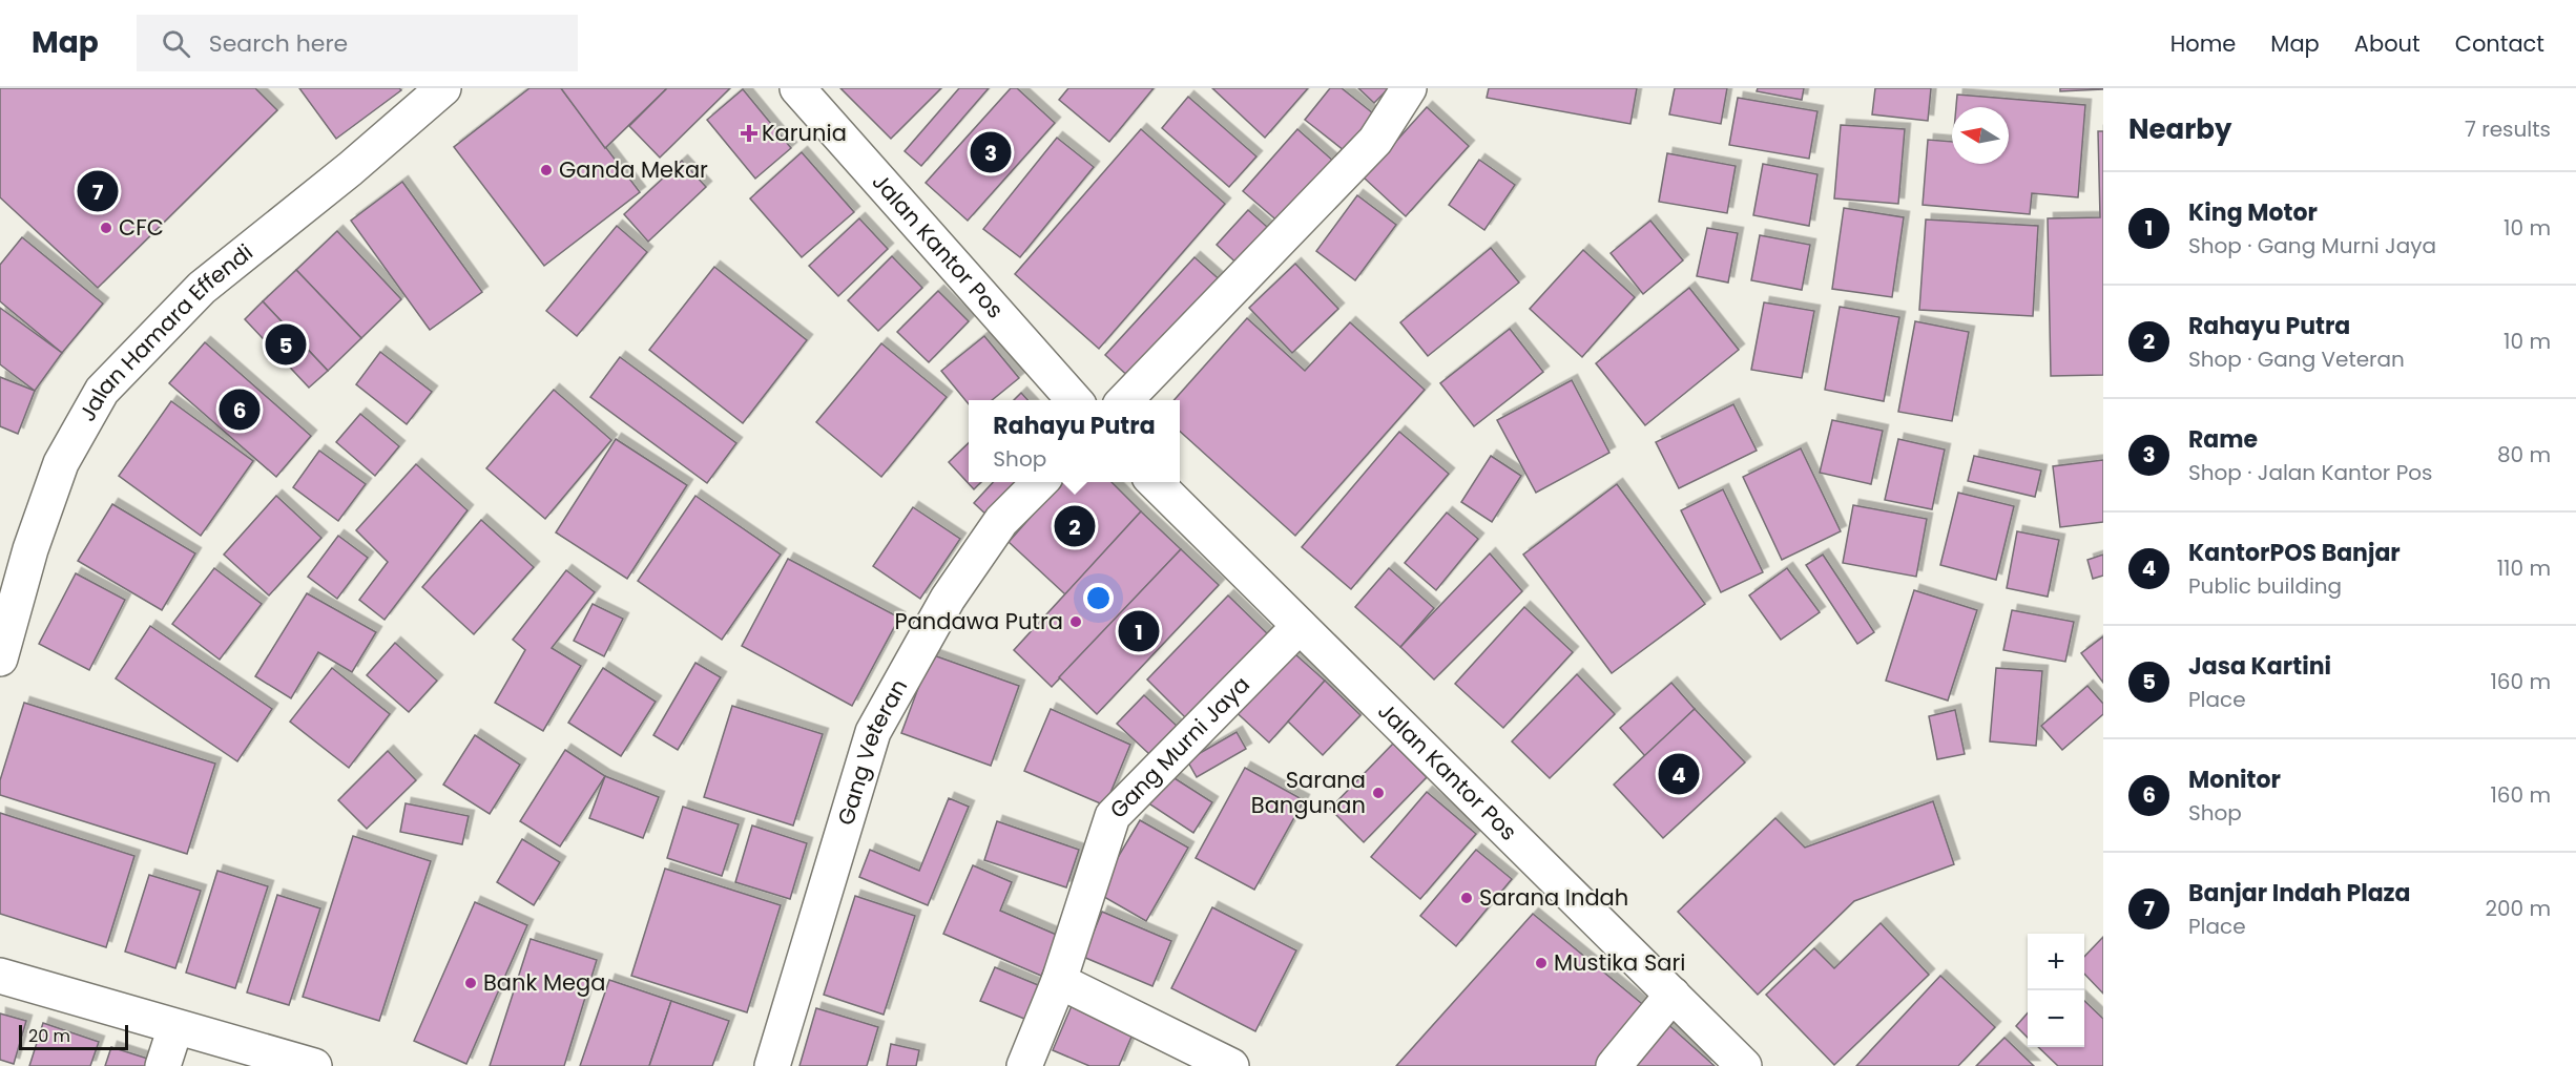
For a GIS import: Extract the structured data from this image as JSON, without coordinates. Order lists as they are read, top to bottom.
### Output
{
  "streets": {
    "main road": [
      "Jalan Kantor Pos",
      "Jalan Hamara Effendi",
      "Gang Murni Jaya",
      "Gang Veteran"
    ]
  },
  "crossings": [
    ["Jalan Kantor Pos", "Gang Murni Jaya"]
  ],
  "places": {
    "health": ["Karunia"],
    "other": [
      "Ganda Mekar",
      "CFC",
      "Pandawa Putra",
      "Sarana Bangunan",
      "Sarana Indah",
      "Mustika Sari",
      "Bank Mega"
    ]
  },
  "scale_bar": "20 m",
  "north": "left",
  "page": {
    "header": "Map",
    "search": "Search here",
    "nav": [
      "Home",
      "Map",
      "About",
      "Contact"
    ],
    "heading": ["Nearby", "7 results"],
    "pins": [
      "3",
      "7",
      "5",
      "6",
      "2",
      "1",
      "4"
    ],
    "list": [
      {
        "mark": "1",
        "name": "King Motor",
        "note": "Shop · Gang Murni Jaya",
        "value": "10 m"
      },
      {
        "mark": "2",
        "name": "Rahayu Putra",
        "note": "Shop · Gang Veteran",
        "value": "10 m"
      },
      {
        "mark": "3",
        "name": "Rame",
        "note": "Shop · Jalan Kantor Pos",
        "value": "80 m"
      },
      {
        "mark": "4",
        "name": "KantorPOS Banjar",
        "note": "Public building",
        "value": "110 m"
      },
      {
        "mark": "5",
        "name": "Jasa Kartini",
        "note": "Place",
        "value": "160 m"
      },
      {
        "mark": "6",
        "name": "Monitor",
        "note": "Shop",
        "value": "160 m"
      },
      {
        "mark": "7",
        "name": "Banjar Indah Plaza",
        "note": "Place",
        "value": "200 m"
      }
    ],
    "popup": ["Rahayu Putra", "Shop"],
    "map_buttons": ["+", "−"],
    "scale": "20 m"
  }
}
